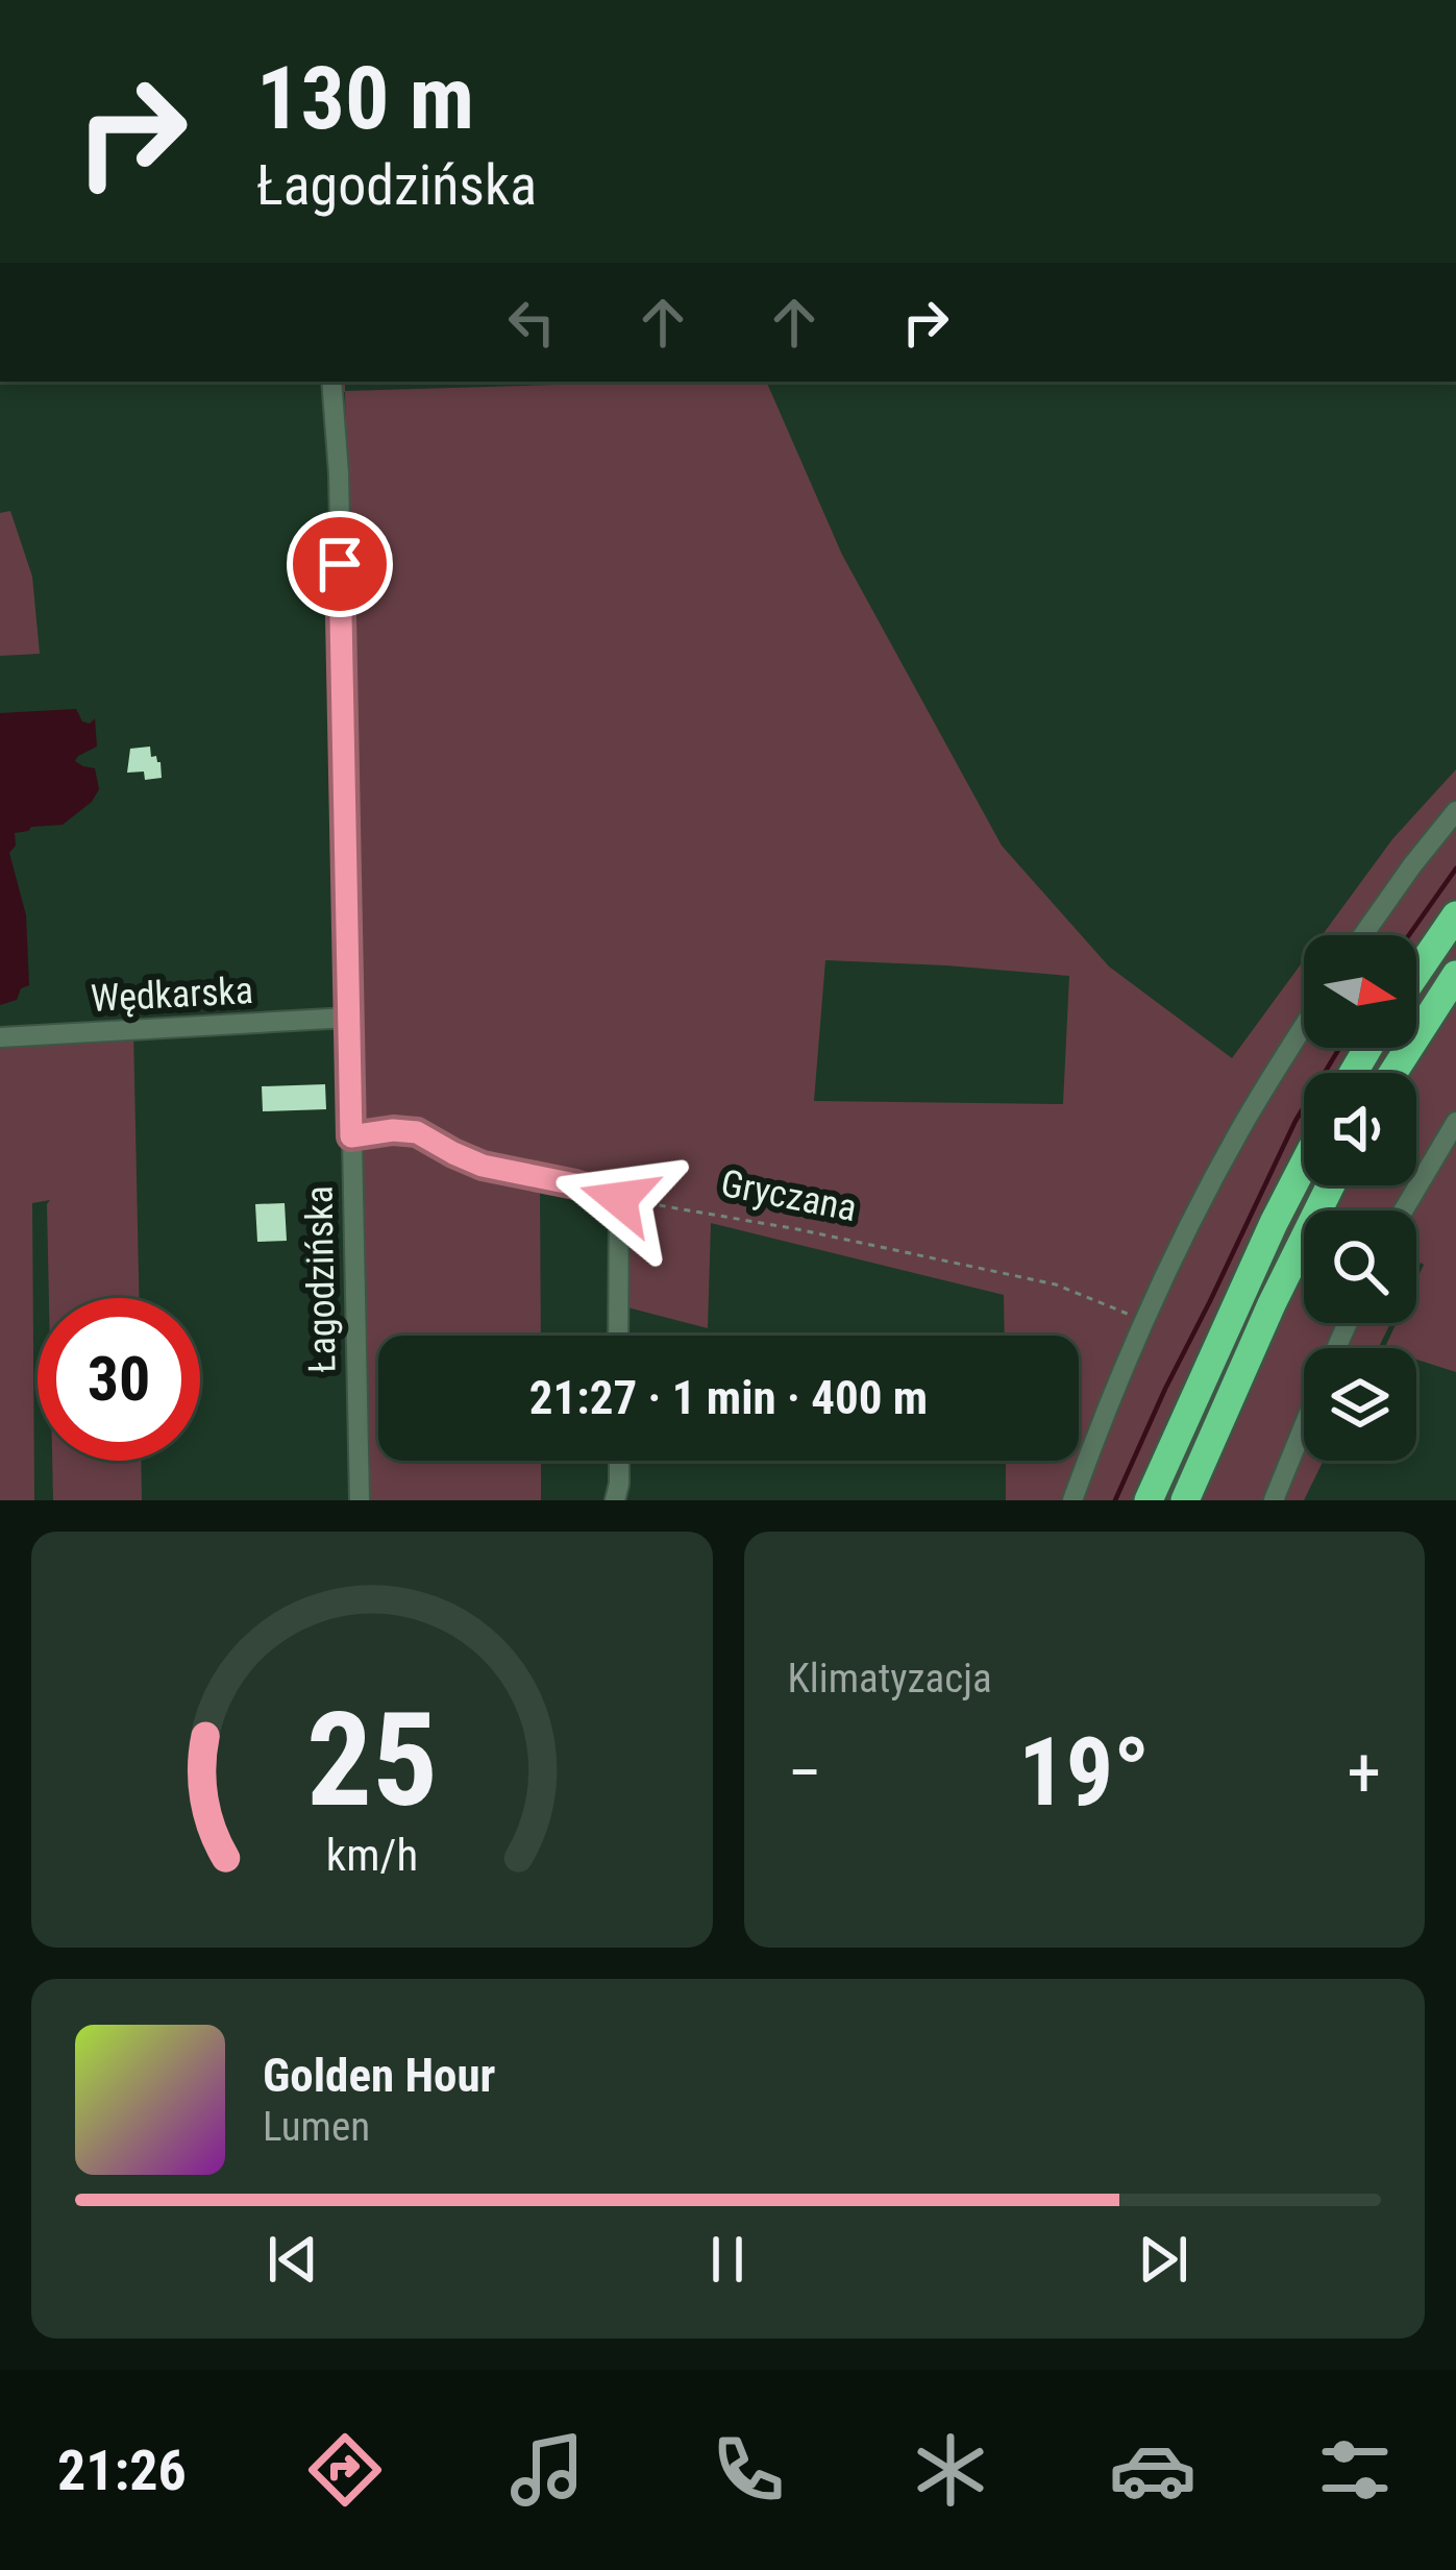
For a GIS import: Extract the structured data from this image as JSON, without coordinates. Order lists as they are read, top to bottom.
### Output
{
  "streets": {
    "street": ["Wędkarska", "Łagodzińska"],
    "path": ["Gryczana"]
  },
  "crossings": [
    ["Wędkarska", "Łagodzińska"]
  ],
  "north": "right",
  "page": {
    "turn": ["130 m", "Łagodzińska"],
    "limit": "30",
    "trip": "21:27 · 1 min · 400 m",
    "tile": "Klimatyzacja",
    "heat": ["−", "19°", "+"],
    "song": ["Golden Hour", "Lumen"],
    "tabs": "21:26",
    "gauge": ["25", "km/h"]
  }
}
